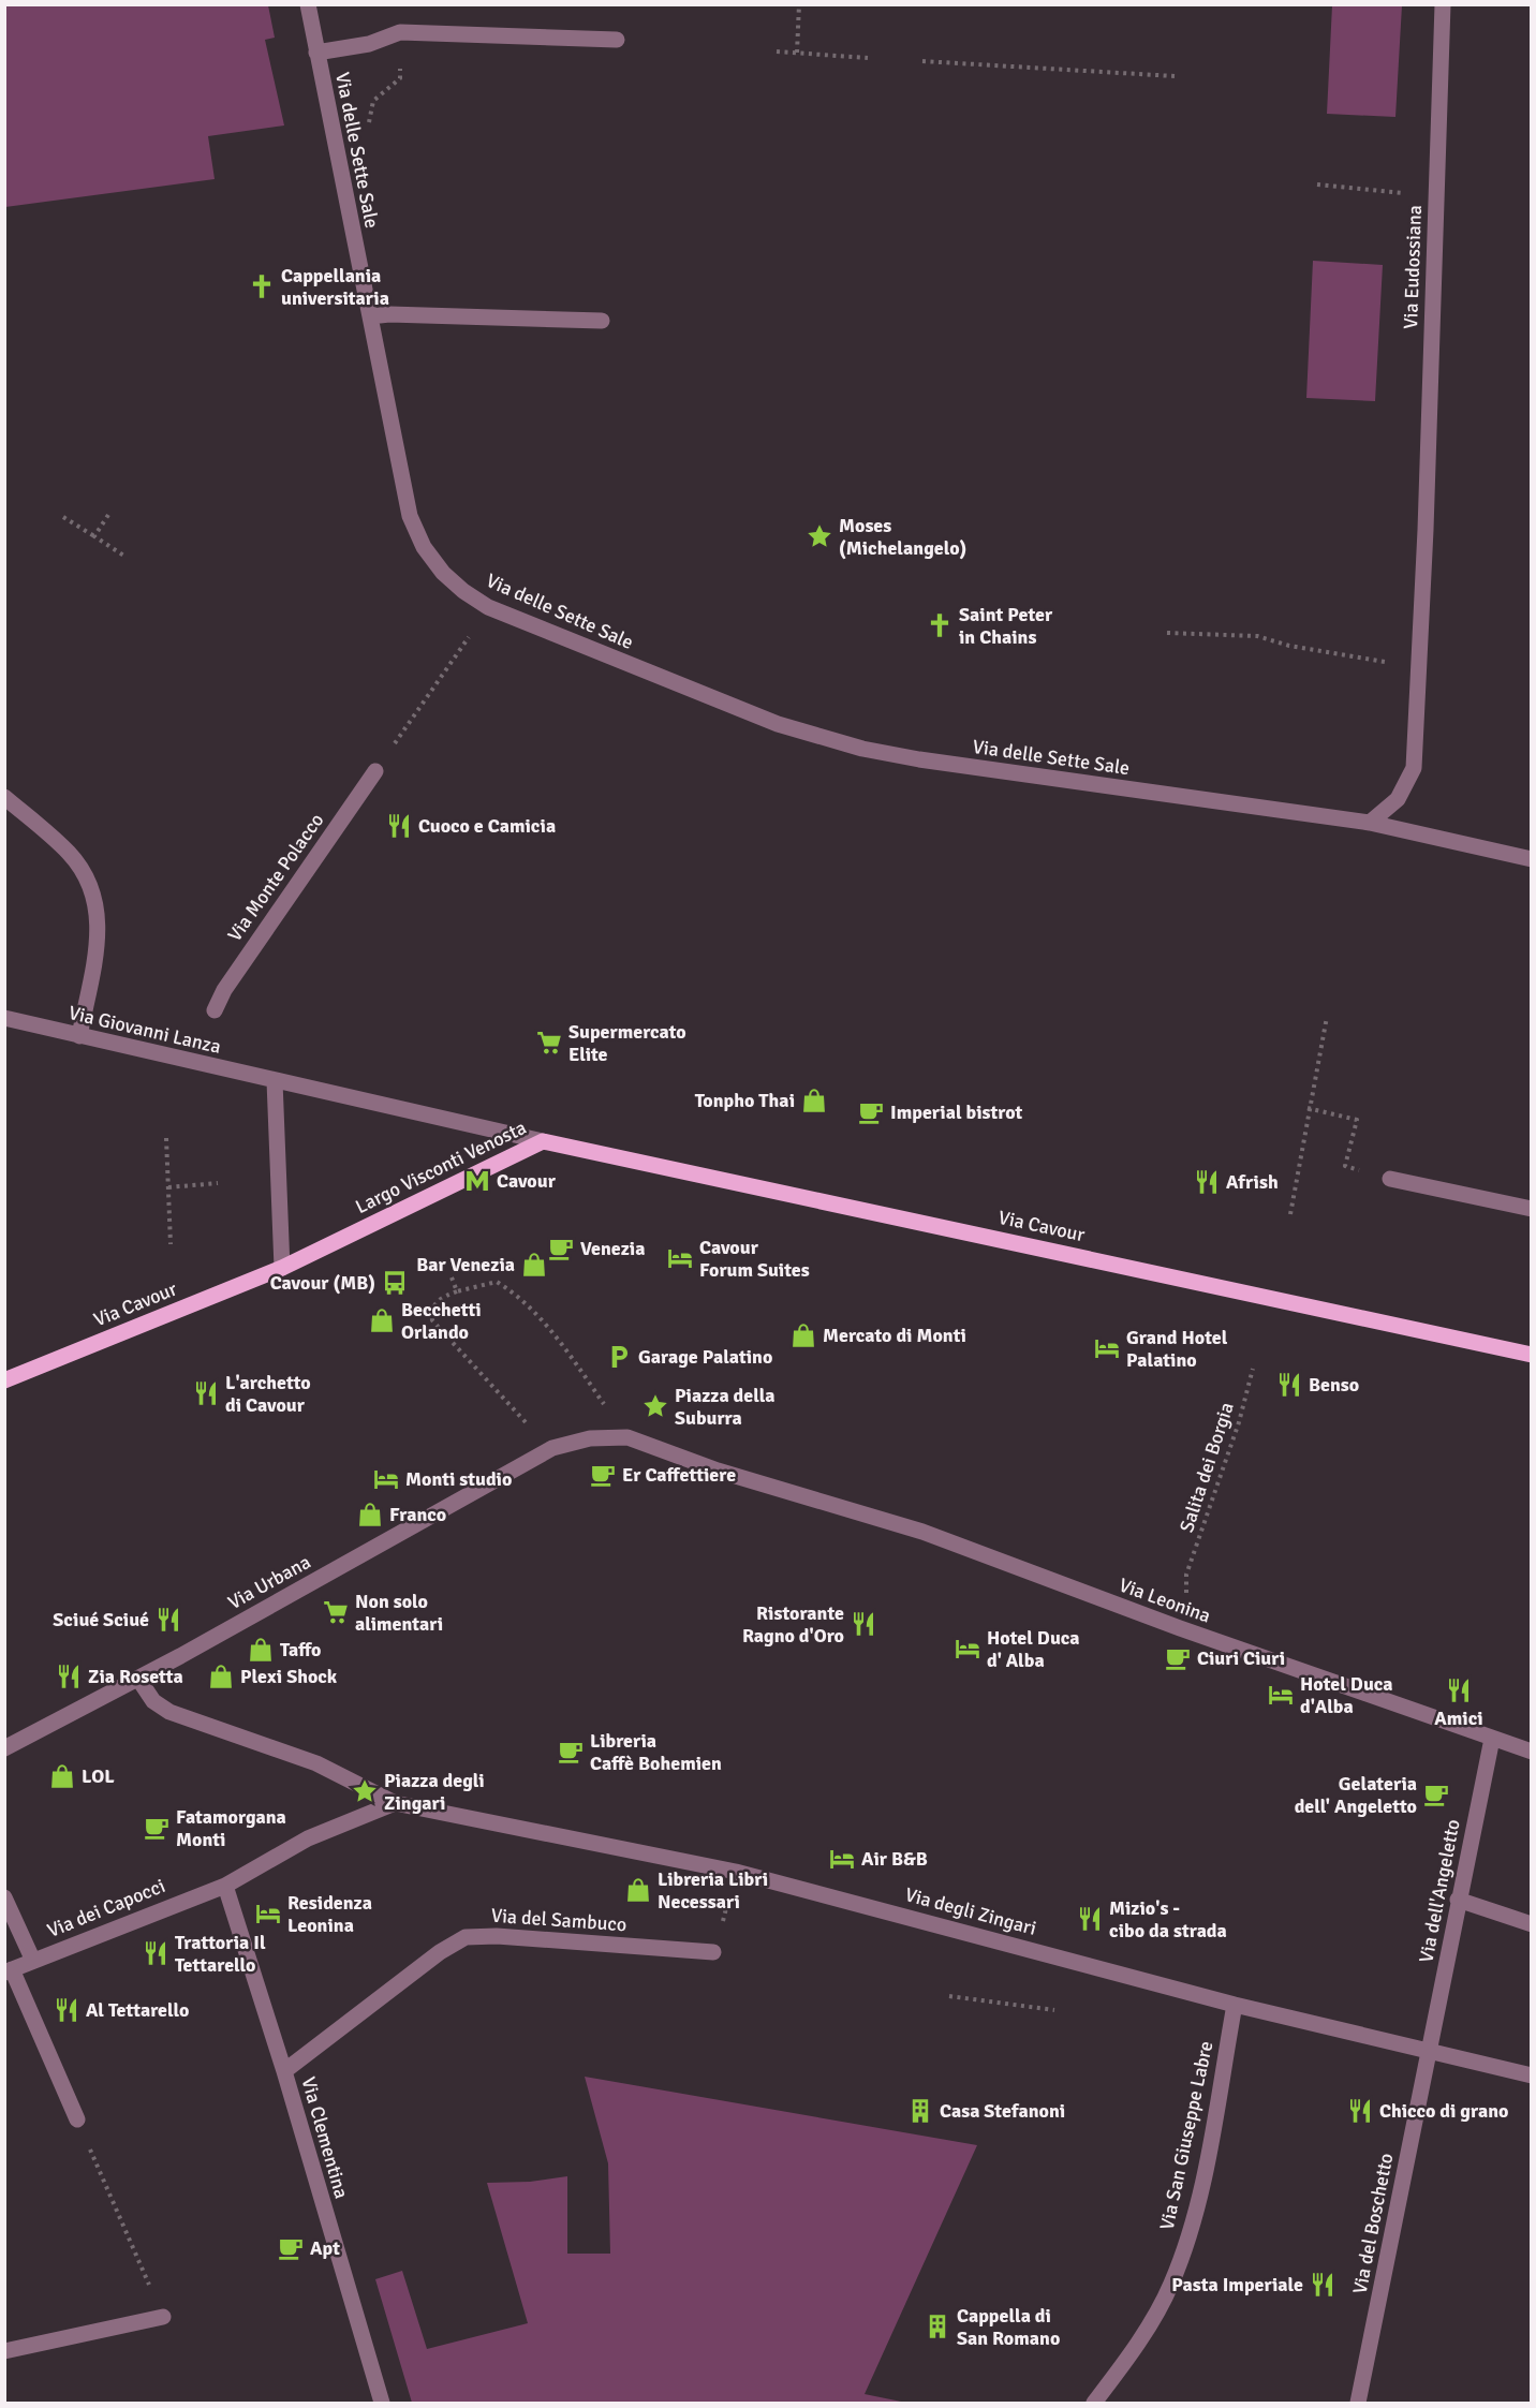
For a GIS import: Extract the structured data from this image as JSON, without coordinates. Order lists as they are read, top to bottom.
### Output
{
  "streets": {
    "main road": ["Largo Visconti Venosta", "Via Cavour"],
    "street": [
      "Via delle Sette Sale",
      "Via Eudossiana",
      "Via Monte Polacco",
      "Via Giovanni Lanza",
      "Via Urbana",
      "Via Leonina",
      "Via dell'Angeletto",
      "Via dei Capocci",
      "Via degli Zingari",
      "Via del Sambuco",
      "Via San Giuseppe Labre",
      "Via Clementina",
      "Via del Boschetto"
    ],
    "path": ["Salita dei Borgia"]
  },
  "crossings": [
    ["Via delle Sette Sale", "Via Eudossiana"],
    ["Via Giovanni Lanza", "Largo Visconti Venosta"],
    ["Largo Visconti Venosta", "Via Cavour"],
    ["Via Urbana", "Via Leonina"],
    ["Via Leonina", "Via dell'Angeletto"],
    ["Via dell'Angeletto", "Via degli Zingari"],
    ["Via dell'Angeletto", "Via del Boschetto"],
    ["Via dei Capocci", "Via Clementina"],
    ["Via degli Zingari", "Via San Giuseppe Labre"],
    ["Via degli Zingari", "Via del Boschetto"],
    ["Via del Sambuco", "Via Clementina"]
  ],
  "places": {
    "church": ["Cappellania universitaria", "Saint Peter in Chains"],
    "place": ["Moses (Michelangelo)", "Piazza della Suburra", "Piazza degli Zingari"],
    "restaurant": [
      "Cuoco e Camicia",
      "Afrish",
      "Benso",
      "L'archetto di Cavour",
      "Sciué Sciué",
      "Ristorante Ragno d'Oro",
      "Zia Rosetta",
      "Amici",
      "Mizio's - cibo da strada",
      "Trattoria Il Tettarello",
      "Al Tettarello",
      "Chicco di grano",
      "Pasta Imperiale"
    ],
    "supermarket": ["Supermercato Elite", "Non solo alimentari"],
    "shop": [
      "Tonpho Thai",
      "Bar Venezia",
      "Becchetti Orlando",
      "Mercato di Monti",
      "Franco",
      "Taffo",
      "Plexi Shock",
      "LOL",
      "Libreria Libri Necessari"
    ],
    "cafe": [
      "Imperial bistrot",
      "Venezia",
      "Er Caffettiere",
      "Ciuri Ciuri",
      "Libreria Caffè Bohemien",
      "Gelateria dell' Angeletto",
      "Fatamorgana Monti",
      "Apt"
    ],
    "metro station": ["Cavour"],
    "hotel": [
      "Cavour Forum Suites",
      "Grand Hotel Palatino",
      "Monti studio",
      "Hotel Duca d' Alba",
      "Hotel Duca d'Alba",
      "Air B&B",
      "Residenza Leonina"
    ],
    "bus stop": ["Cavour (MB)"],
    "parking": ["Garage Palatino"],
    "building": ["Casa Stefanoni", "Cappella di San Romano"]
  }
}
